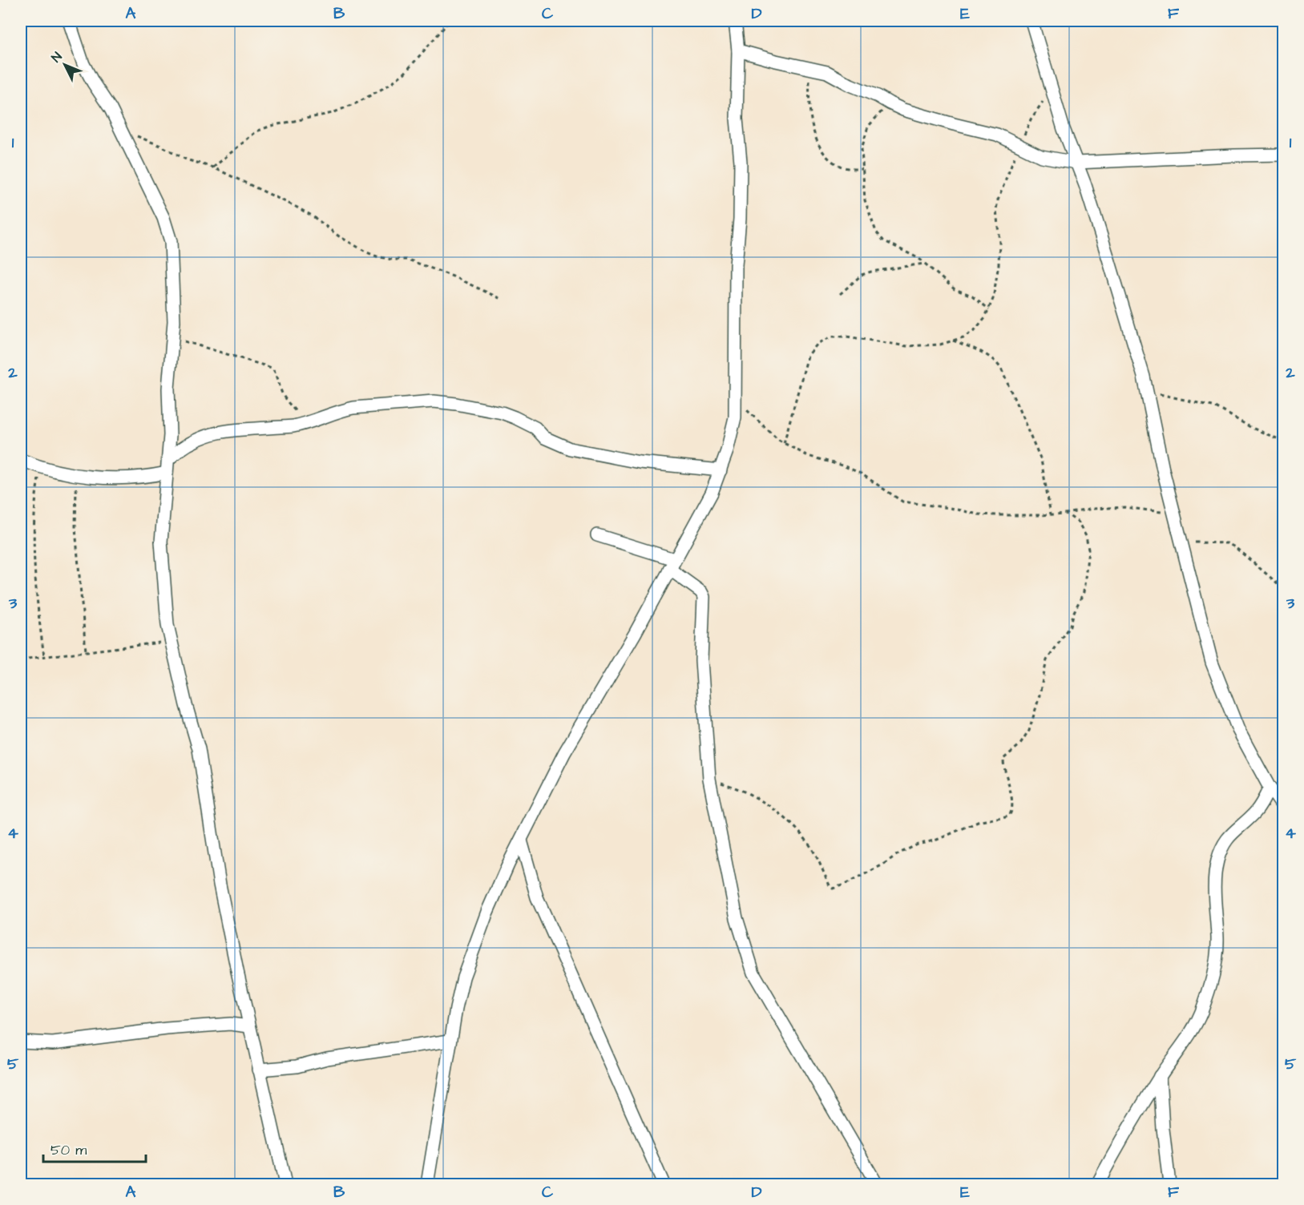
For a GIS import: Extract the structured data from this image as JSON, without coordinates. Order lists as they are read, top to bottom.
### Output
{
  "scale_bar": "50 m",
  "north": "top left",
  "grid": {
    "columns": [
      "A",
      "B",
      "C",
      "D",
      "E",
      "F"
    ],
    "rows": [
      "1",
      "2",
      "3",
      "4",
      "5"
    ]
  }
}
